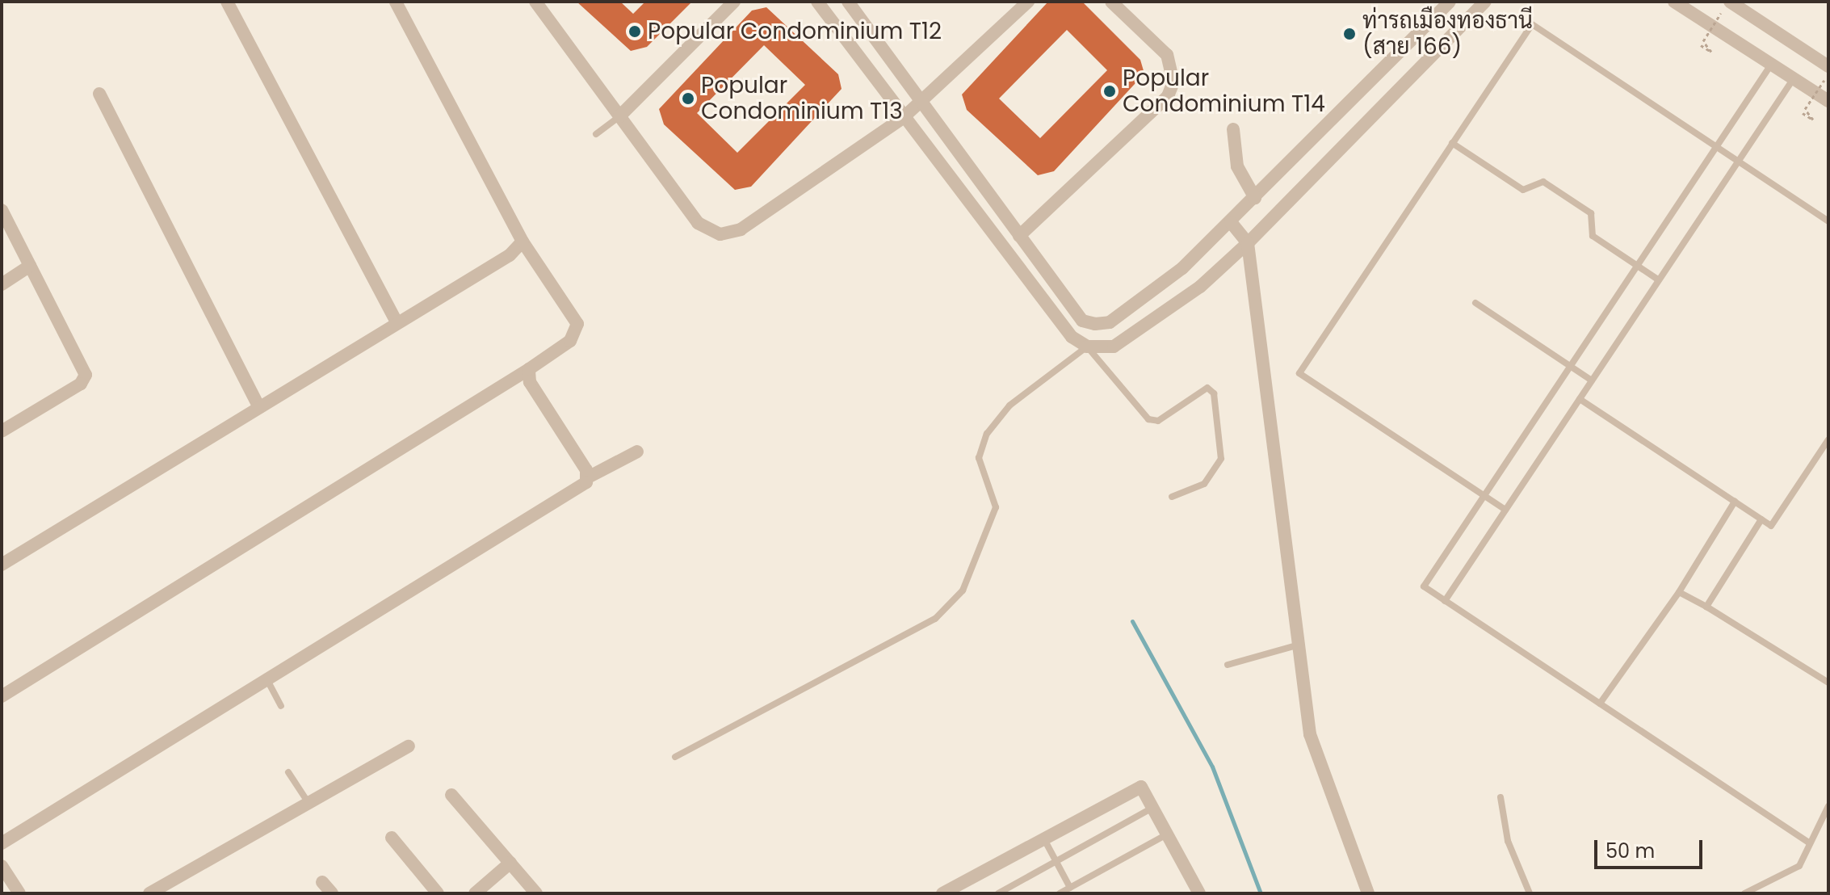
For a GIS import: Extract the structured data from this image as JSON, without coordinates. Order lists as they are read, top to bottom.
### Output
{
  "places": [
    "Popular Condominium T12",
    "ท่ารถเมืองทองธานี (สาย 166)",
    "Popular Condominium T14",
    "Popular Condominium T13"
  ],
  "scale_bar": "50 m"
}
